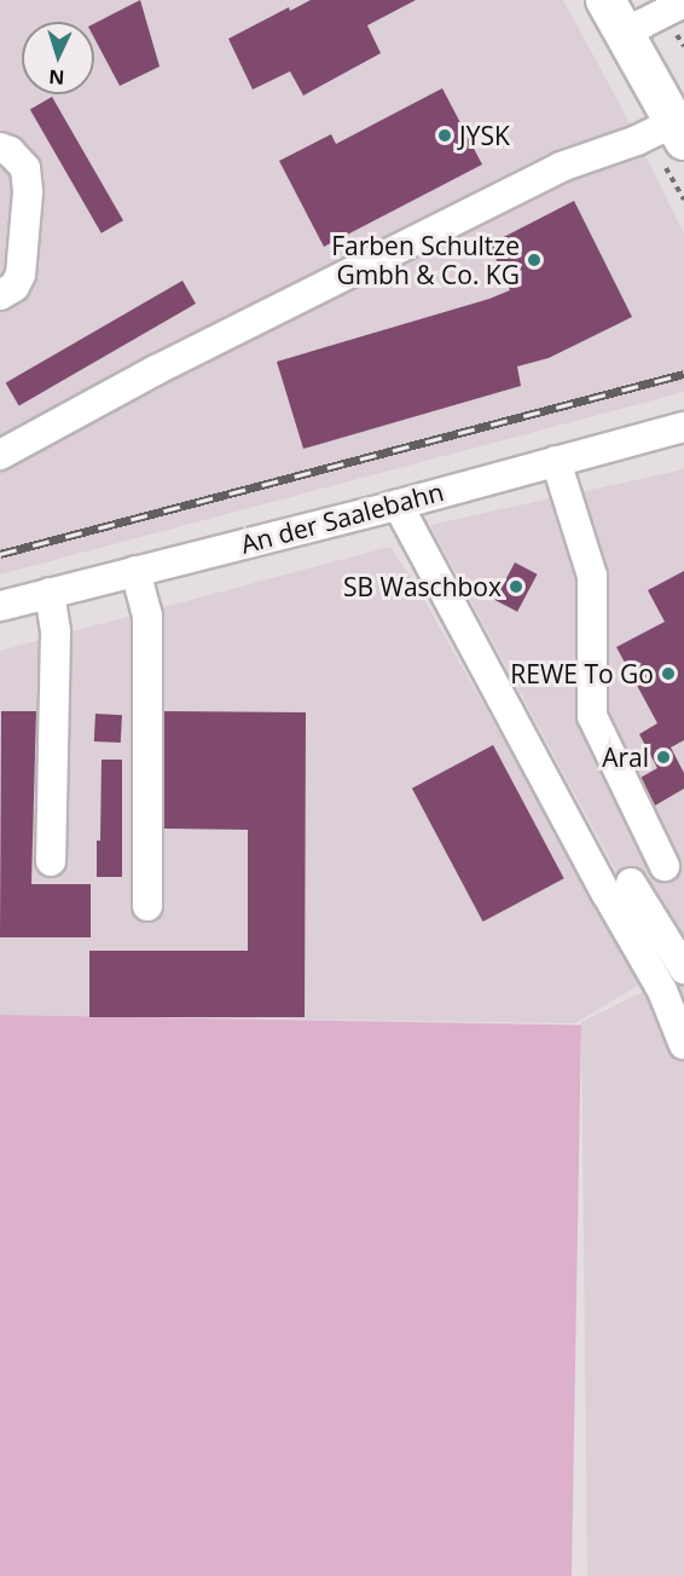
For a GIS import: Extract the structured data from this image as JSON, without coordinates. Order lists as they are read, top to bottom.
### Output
{
  "streets": {
    "street": ["An der Saalebahn"]
  },
  "places": [
    "JYSK",
    "Farben Schultze Gmbh & Co. KG",
    "SB Waschbox",
    "REWE To Go",
    "Aral"
  ],
  "north": "bottom"
}
